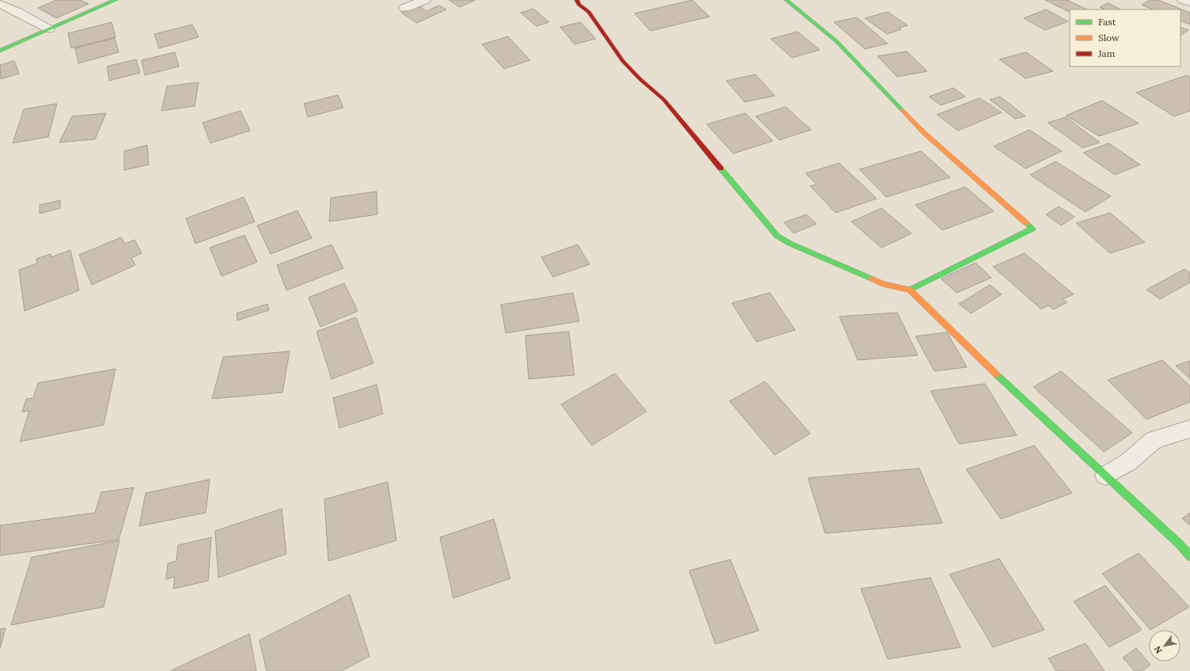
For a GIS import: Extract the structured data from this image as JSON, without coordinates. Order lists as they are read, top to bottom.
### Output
{
  "legend": ["Fast", "Slow", "Jam"],
  "north": "bottom left"
}
